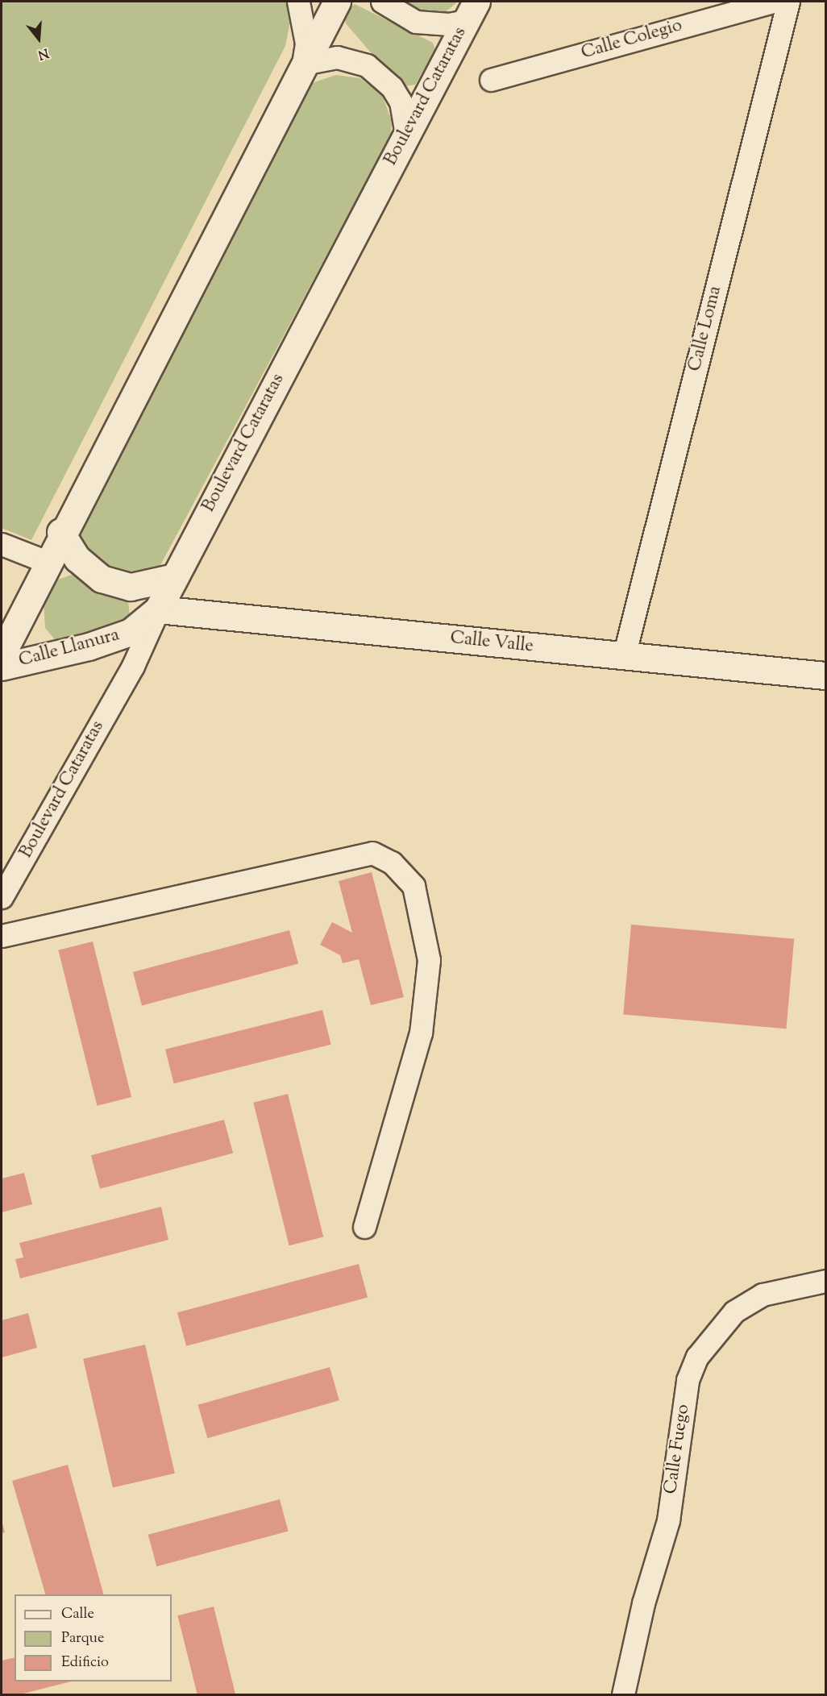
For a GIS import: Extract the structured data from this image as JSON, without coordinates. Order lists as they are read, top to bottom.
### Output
{
  "streets": {
    "street": [
      "Calle Colegio",
      "Boulevard Cataratas",
      "Calle Loma",
      "Calle Valle",
      "Calle Llanura",
      "Calle Fuego"
    ]
  },
  "crossings": [
    ["Boulevard Cataratas", "Calle Valle"],
    ["Boulevard Cataratas", "Calle Llanura"],
    ["Calle Loma", "Calle Valle"],
    ["Calle Valle", "Calle Llanura"]
  ],
  "legend": ["Calle", "Parque", "Edificio"],
  "north": "bottom"
}
